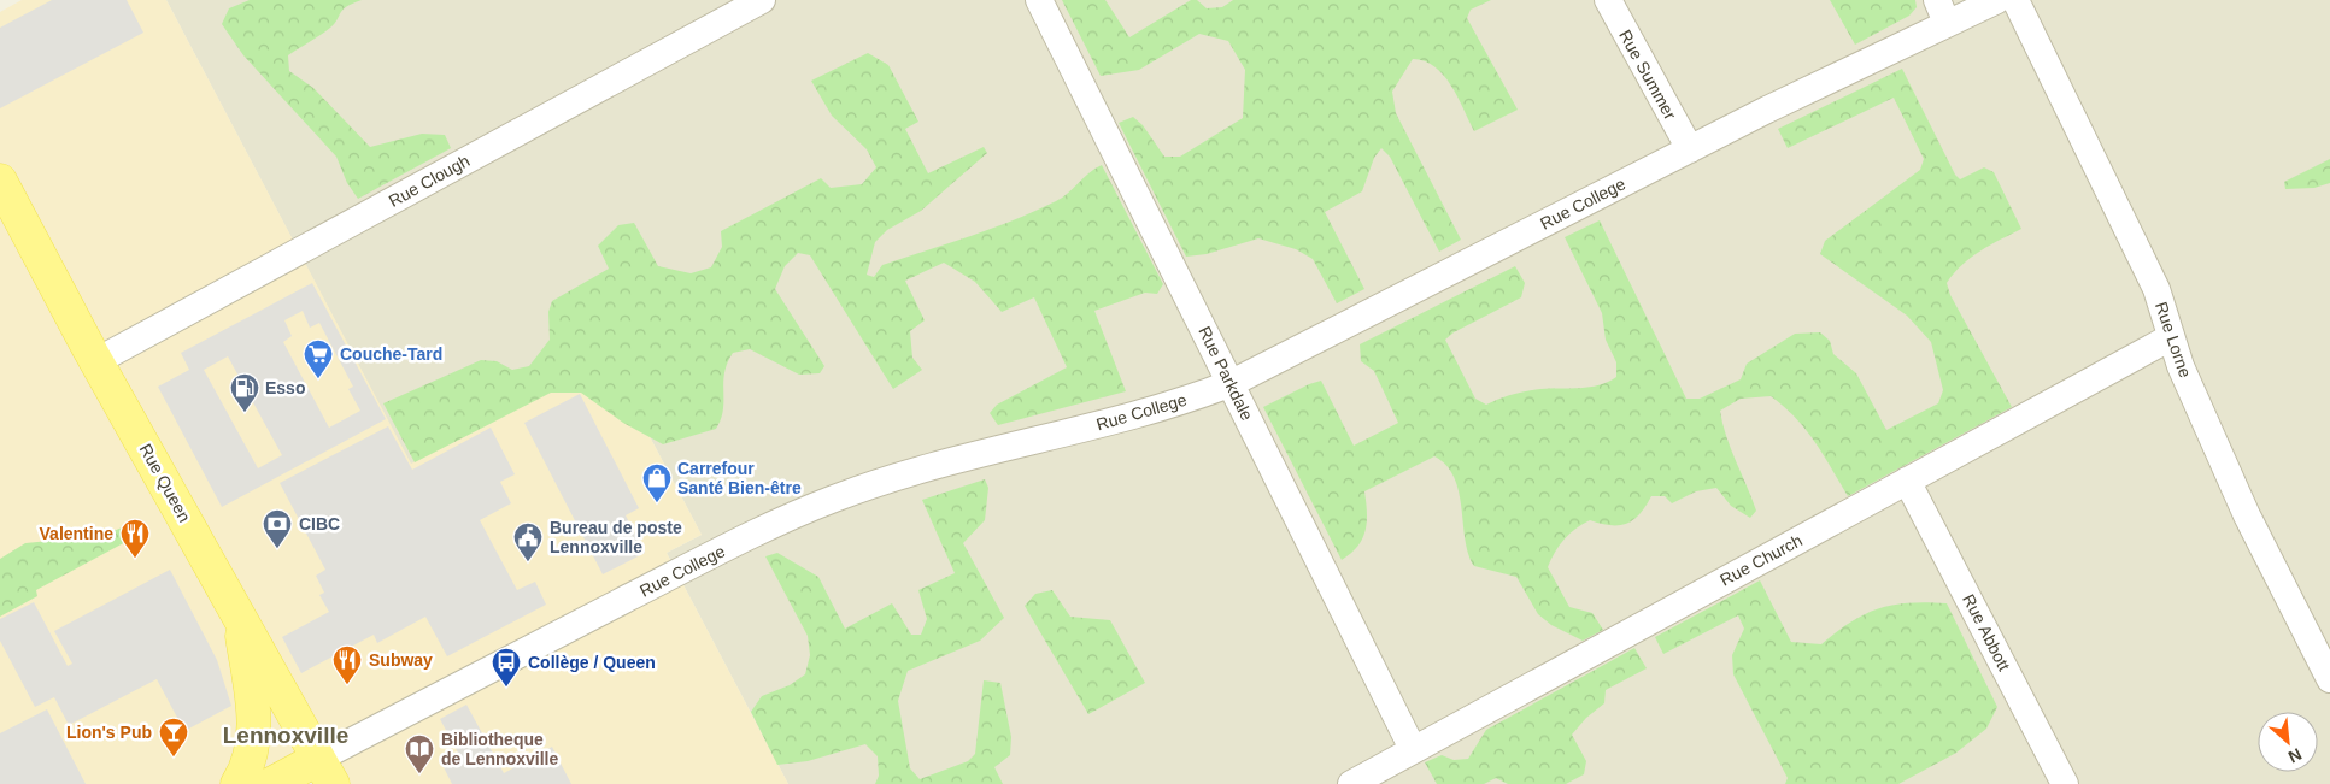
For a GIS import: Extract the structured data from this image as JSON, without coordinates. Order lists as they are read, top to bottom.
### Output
{
  "streets": {
    "main road": ["Rue College", "Rue Queen"],
    "street": [
      "Rue Summer",
      "Rue Clough",
      "Rue Lorne",
      "Rue Parkdale",
      "Rue Church",
      "Rue Abbott"
    ]
  },
  "crossings": [
    ["Rue Summer", "Rue College"],
    ["Rue Clough", "Rue Queen"],
    ["Rue College", "Rue Parkdale"],
    ["Rue College", "Rue Queen"],
    ["Rue Lorne", "Rue Church"],
    ["Rue Parkdale", "Rue Church"],
    ["Rue Church", "Rue Abbott"]
  ],
  "districts": ["Lennoxville"],
  "places": {
    "supermarket": ["Couche-Tard"],
    "fuel station": ["Esso"],
    "shop": ["Carrefour Santé Bien-être"],
    "bank": ["CIBC"],
    "restaurant": ["Valentine", "Subway"],
    "public building": ["Bureau de poste Lennoxville"],
    "bus stop": ["Collège / Queen"],
    "bar": ["Lion's Pub"],
    "library": ["Bibliotheque de Lennoxville"]
  },
  "north": "bottom right"
}
